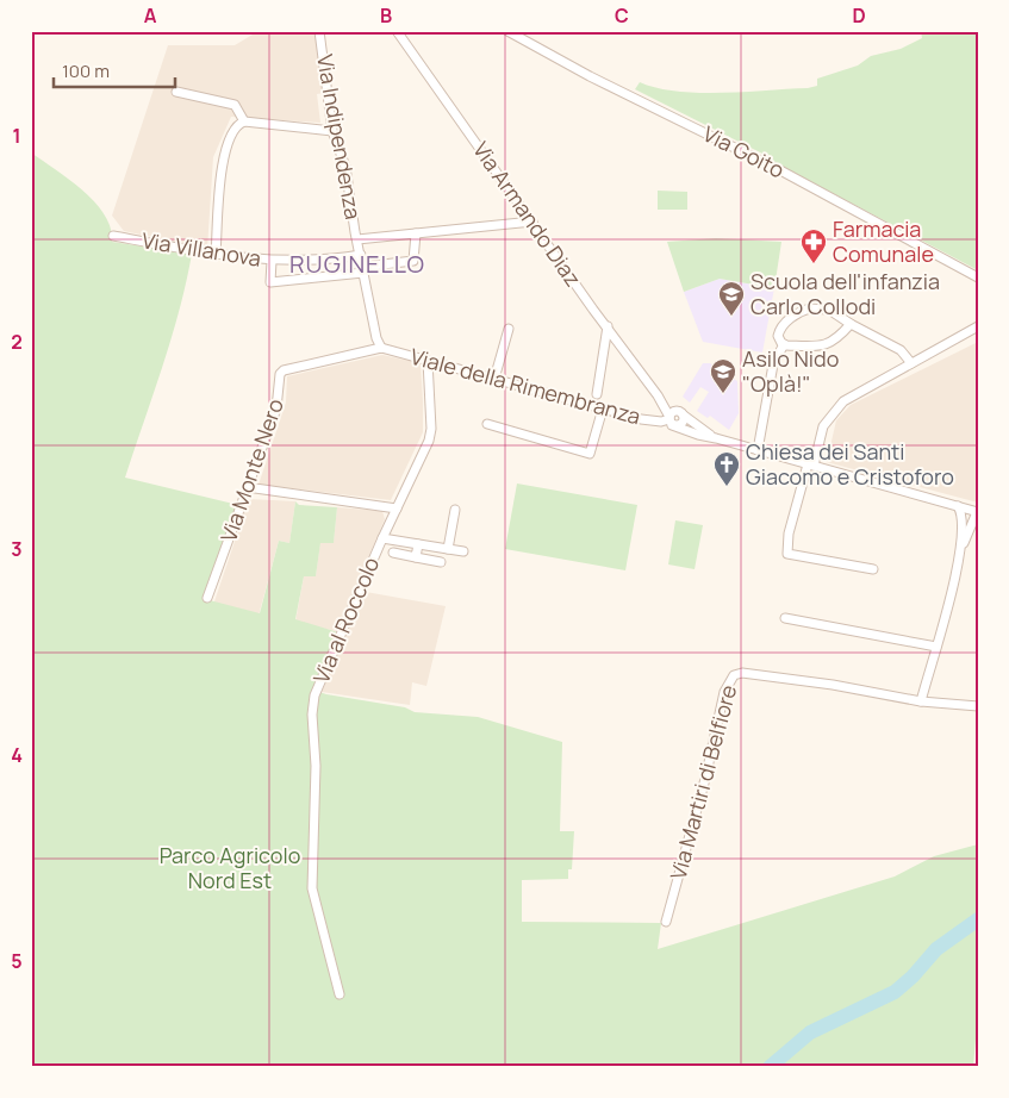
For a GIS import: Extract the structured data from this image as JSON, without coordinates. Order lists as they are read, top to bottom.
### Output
{
  "streets": {
    "street": [
      "Via Indipendenza",
      "Via Goito",
      "Via Armando Diaz",
      "Via Villanova",
      "Viale della Rimembranza",
      "Via Monte Nero",
      "Via al Roccolo",
      "Via Martiri di Belfiore"
    ]
  },
  "crossings": [
    ["Via Indipendenza", "Via Villanova"],
    ["Via Indipendenza", "Viale della Rimembranza"],
    ["Via Indipendenza", "Via Monte Nero"],
    ["Via Armando Diaz", "Viale della Rimembranza"],
    ["Viale della Rimembranza", "Via Monte Nero"],
    ["Viale della Rimembranza", "Via al Roccolo"]
  ],
  "districts": ["RUGINELLO"],
  "parks": ["Parco Agricolo Nord Est"],
  "places": {
    "pharmacy": ["Farmacia Comunale"],
    "school or university": ["Scuola dell'infanzia Carlo Collodi", "Asilo Nido \"Oplà!\""],
    "church": ["Chiesa dei Santi Giacomo e Cristoforo"]
  },
  "scale_bar": "100 m",
  "grid": {
    "columns": [
      "A",
      "B",
      "C",
      "D"
    ],
    "rows": [
      "1",
      "2",
      "3",
      "4",
      "5"
    ]
  }
}
